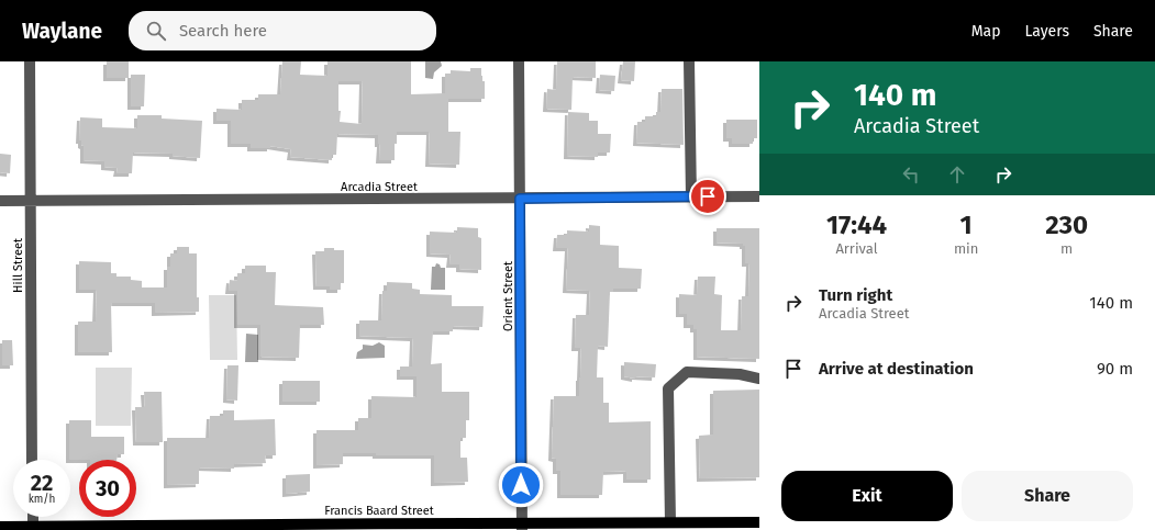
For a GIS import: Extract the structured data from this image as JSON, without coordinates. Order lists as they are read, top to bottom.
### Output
{
  "streets": {
    "main road": ["Francis Baard Street"],
    "street": ["Arcadia Street", "Hill Street", "Orient Street"]
  },
  "crossings": [
    ["Arcadia Street", "Hill Street"],
    ["Arcadia Street", "Orient Street"],
    ["Orient Street", "Francis Baard Street"]
  ],
  "page": {
    "header": "Waylane",
    "search": "Search here",
    "nav": ["Map", "Layers", "Share"],
    "turn": ["140 m", "Arcadia Street"],
    "eta": [
      "17:44",
      "Arrival",
      "1",
      "min",
      "230",
      "m"
    ],
    "list": [
      {
        "name": "Turn right",
        "note": "Arcadia Street",
        "value": "140 m"
      },
      {
        "name": "Arrive at destination",
        "value": "90 m"
      }
    ],
    "speed": "22 km/h",
    "limit": "30",
    "buttons": ["Exit", "Share"]
  }
}
